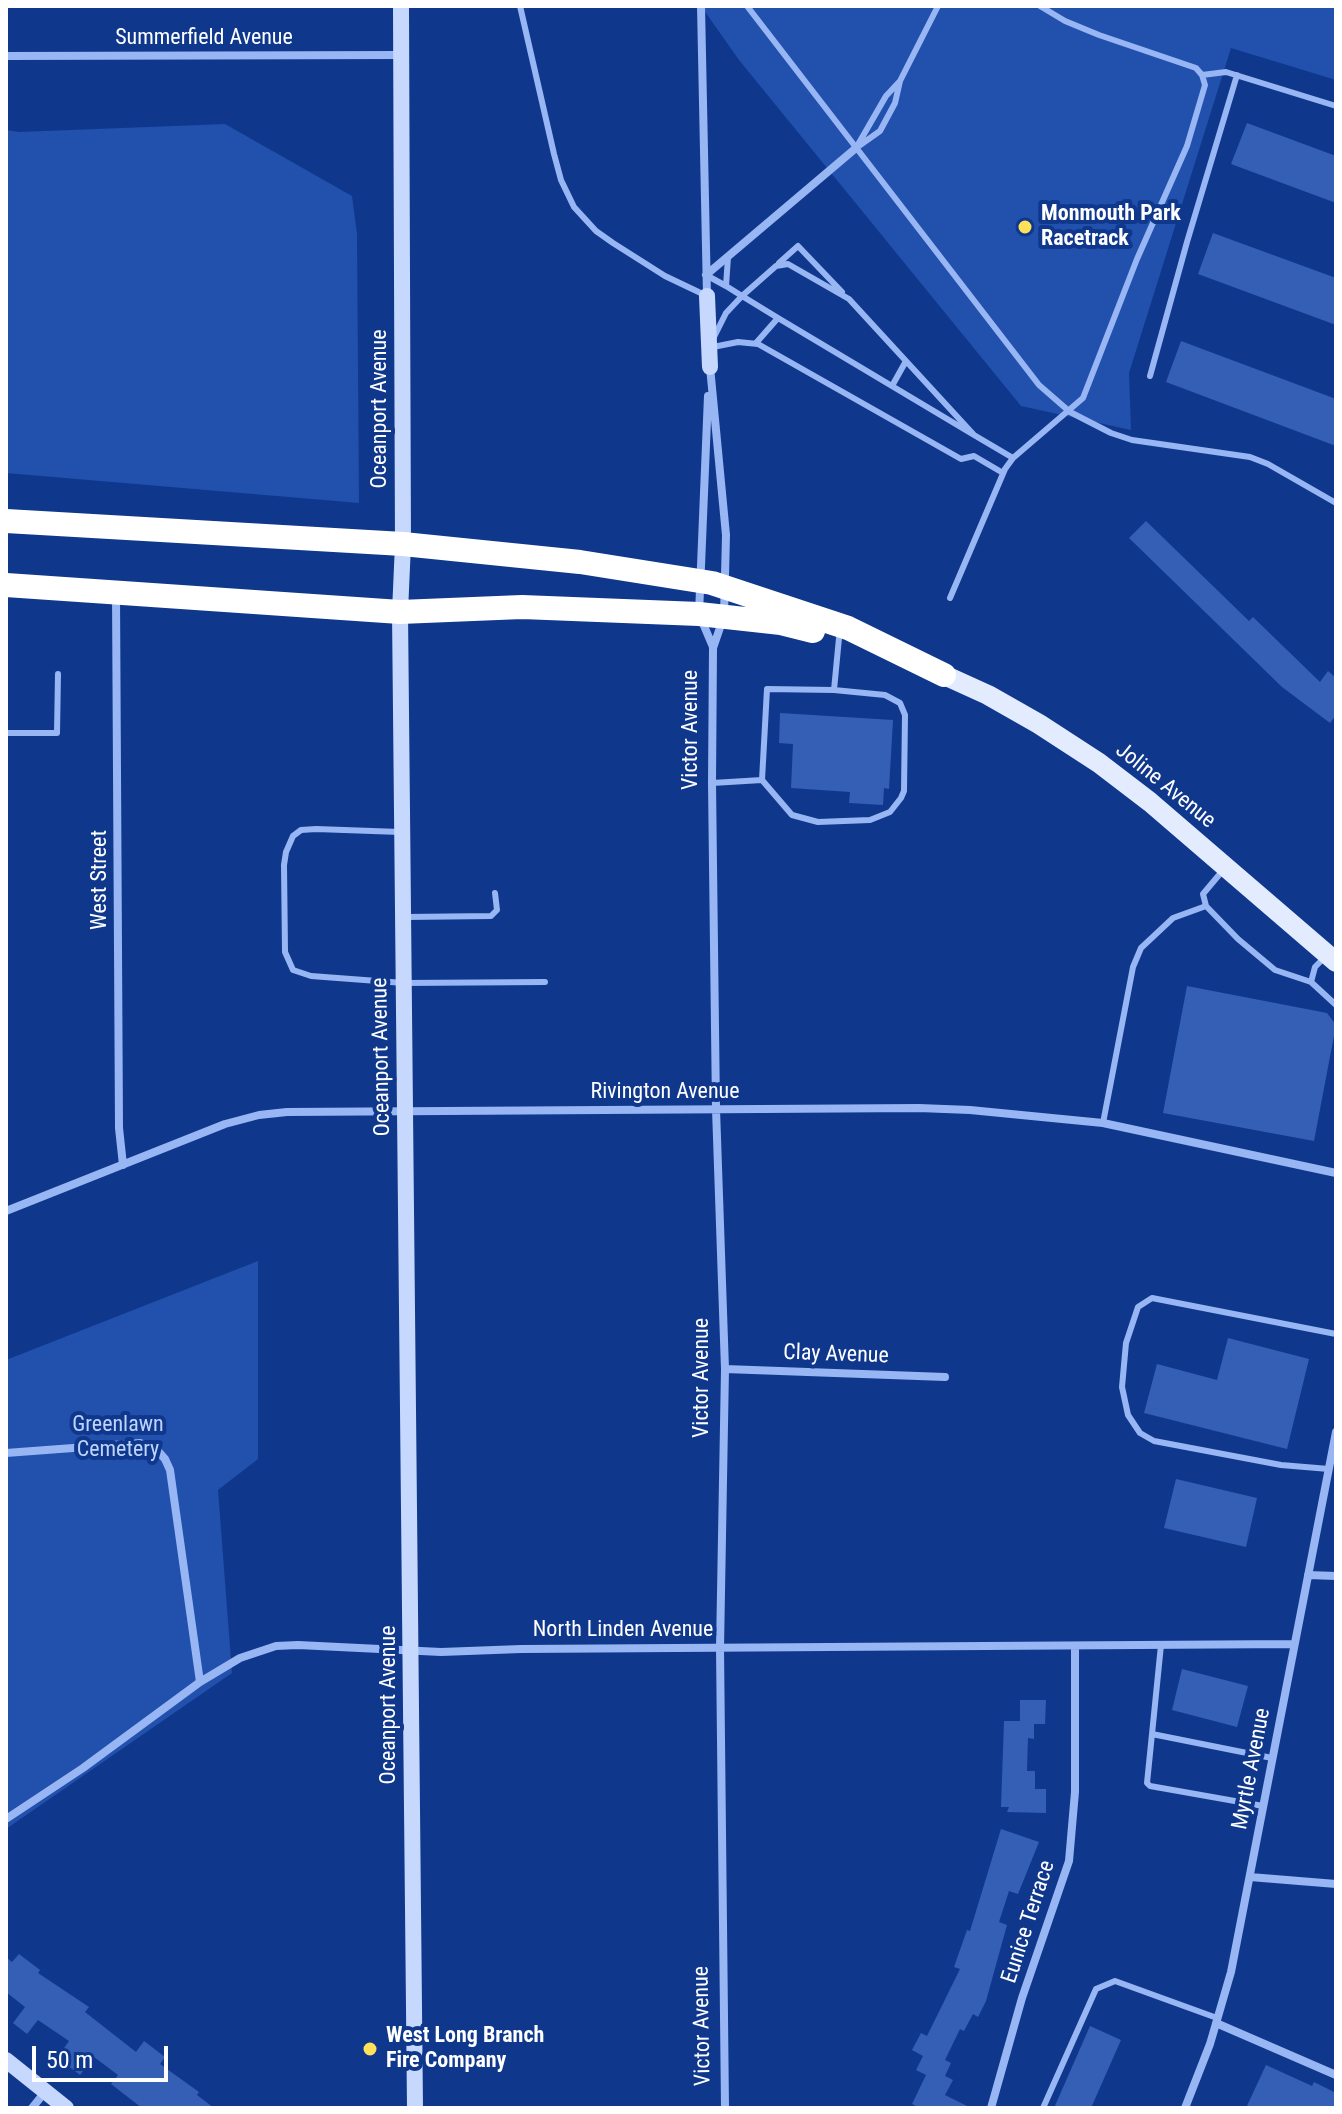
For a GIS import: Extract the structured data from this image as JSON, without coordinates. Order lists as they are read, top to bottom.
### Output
{
  "streets": {
    "main road": ["Joline Avenue"],
    "street": [
      "Summerfield Avenue",
      "Oceanport Avenue",
      "Victor Avenue",
      "West Street",
      "Rivington Avenue",
      "Clay Avenue",
      "North Linden Avenue",
      "Myrtle Avenue",
      "Eunice Terrace"
    ]
  },
  "crossings": [
    ["Summerfield Avenue", "Oceanport Avenue"],
    ["Oceanport Avenue", "Rivington Avenue"],
    ["Oceanport Avenue", "North Linden Avenue"],
    ["Victor Avenue", "Rivington Avenue"],
    ["Victor Avenue", "Clay Avenue"],
    ["Victor Avenue", "North Linden Avenue"],
    ["West Street", "Rivington Avenue"],
    ["North Linden Avenue", "Myrtle Avenue"],
    ["North Linden Avenue", "Eunice Terrace"]
  ],
  "parks": ["Greenlawn Cemetery"],
  "places": ["Monmouth Park Racetrack", "West Long Branch Fire Company"],
  "scale_bar": "50 m"
}
